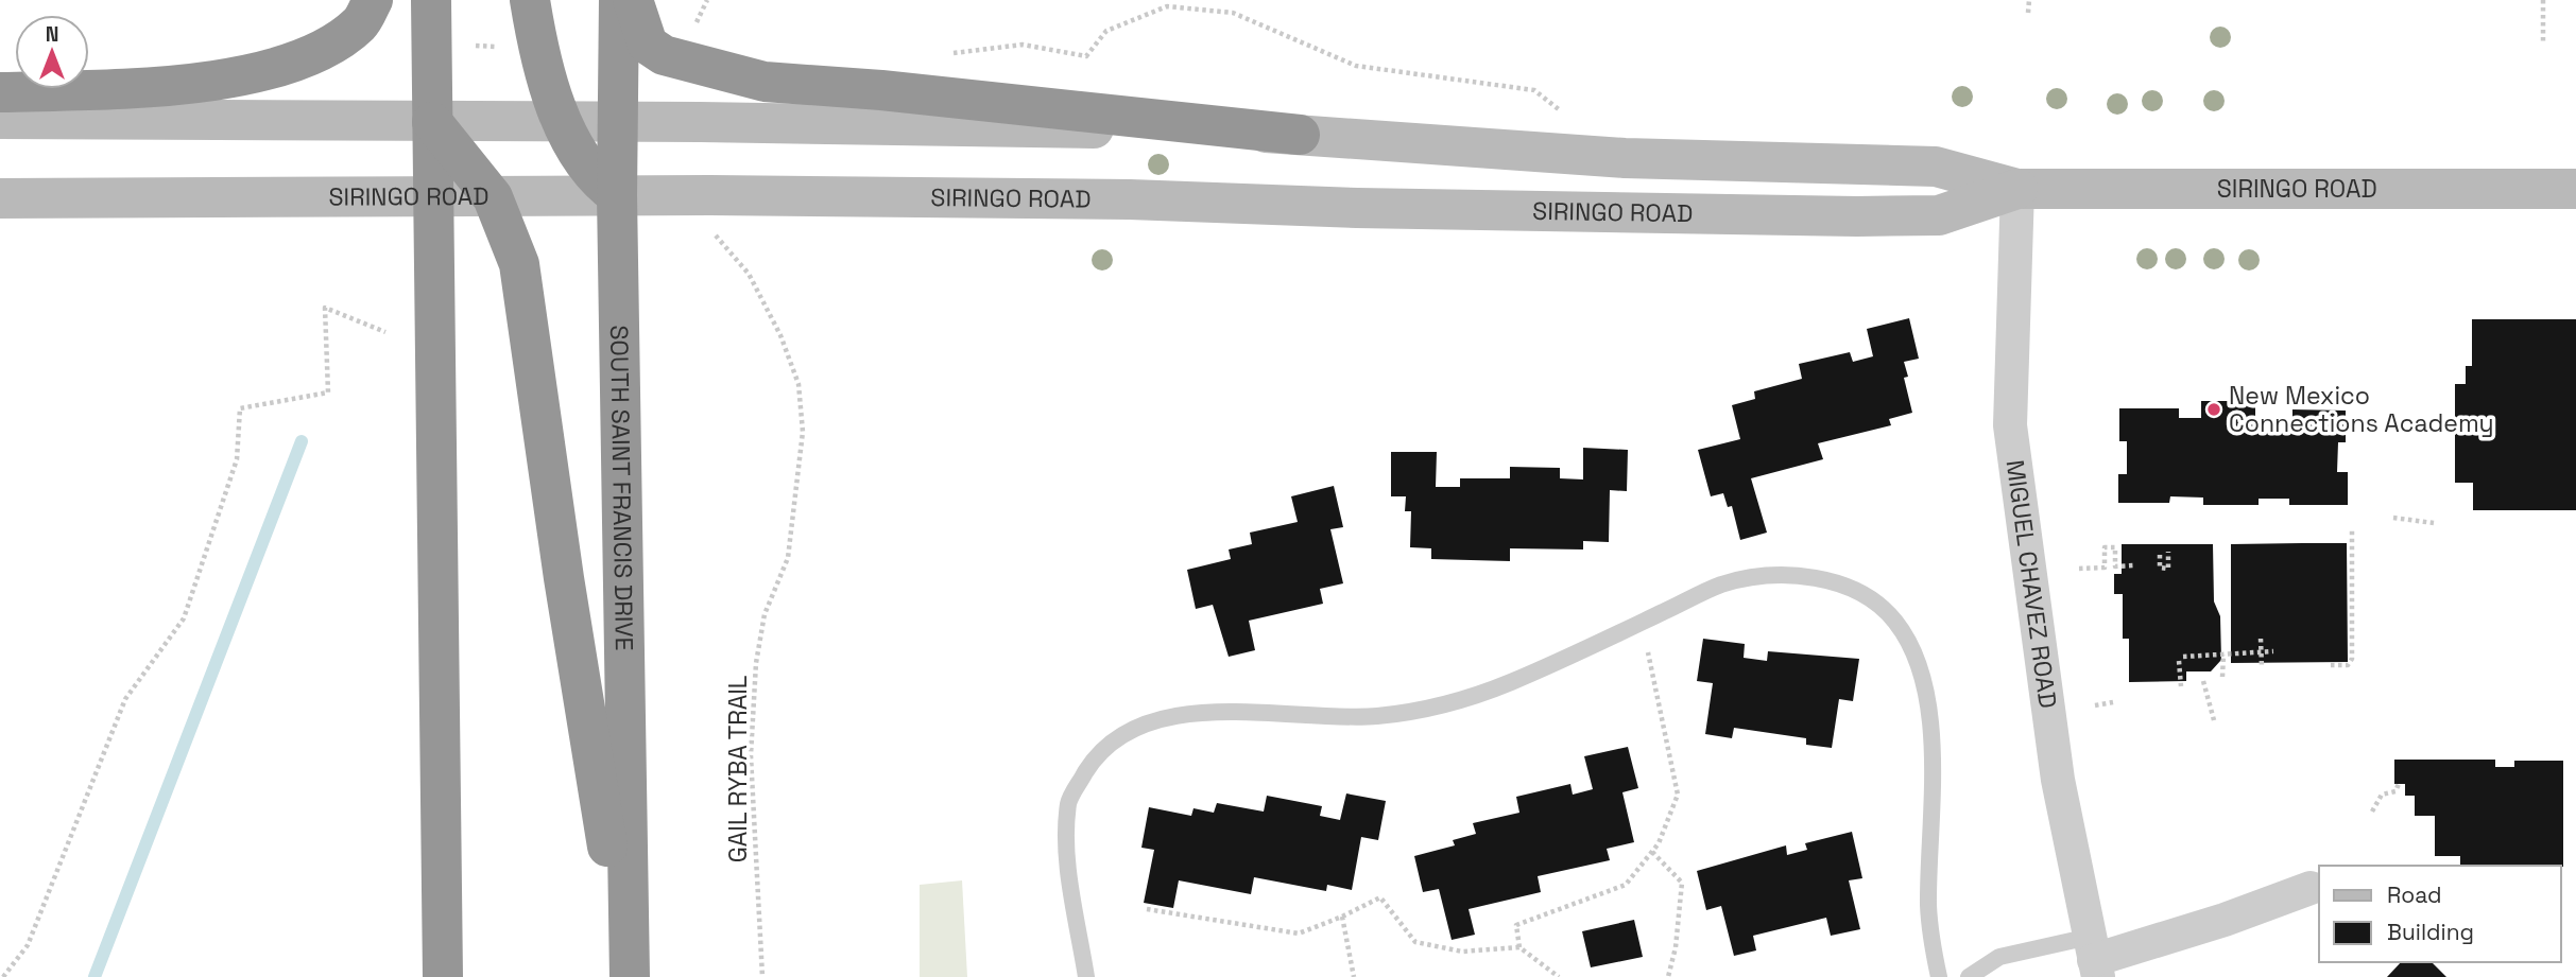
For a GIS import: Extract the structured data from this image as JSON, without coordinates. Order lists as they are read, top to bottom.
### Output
{
  "streets": {
    "highway": ["SOUTH SAINT FRANCIS DRIVE"],
    "street": ["SIRINGO ROAD", "MIGUEL CHAVEZ ROAD"],
    "path": ["GAIL RYBA TRAIL"]
  },
  "crossings": [
    ["SIRINGO ROAD", "SOUTH SAINT FRANCIS DRIVE"],
    ["SIRINGO ROAD", "MIGUEL CHAVEZ ROAD"]
  ],
  "places": ["New Mexico Connections Academy"],
  "legend": ["Road", "Building"],
  "north": "top"
}
